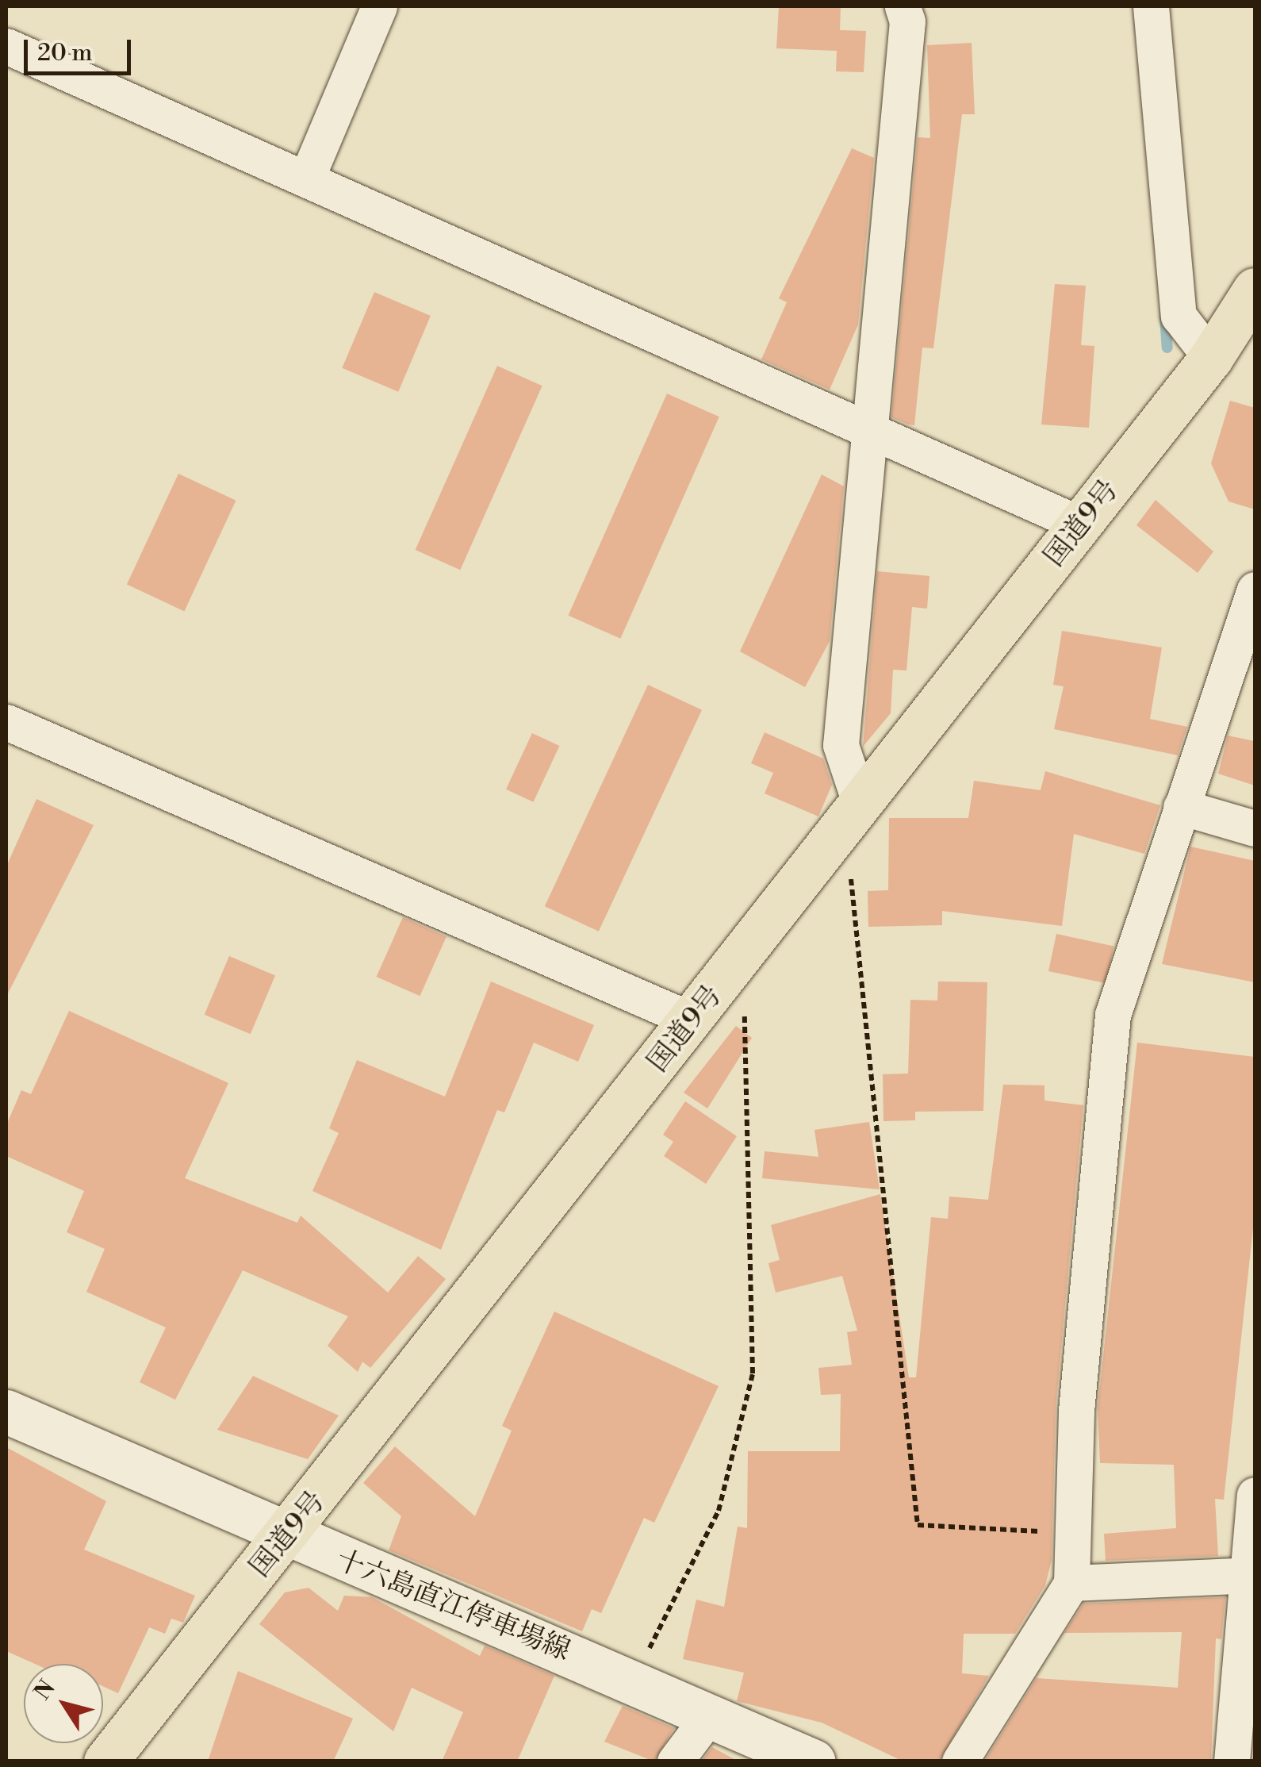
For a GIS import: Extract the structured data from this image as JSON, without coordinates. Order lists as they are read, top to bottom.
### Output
{
  "streets": {
    "highway": ["国道9号"],
    "main road": ["十六島直江停車場線"]
  },
  "crossings": [
    ["国道9号", "十六島直江停車場線"]
  ],
  "scale_bar": "20 m",
  "north": "top left"
}
